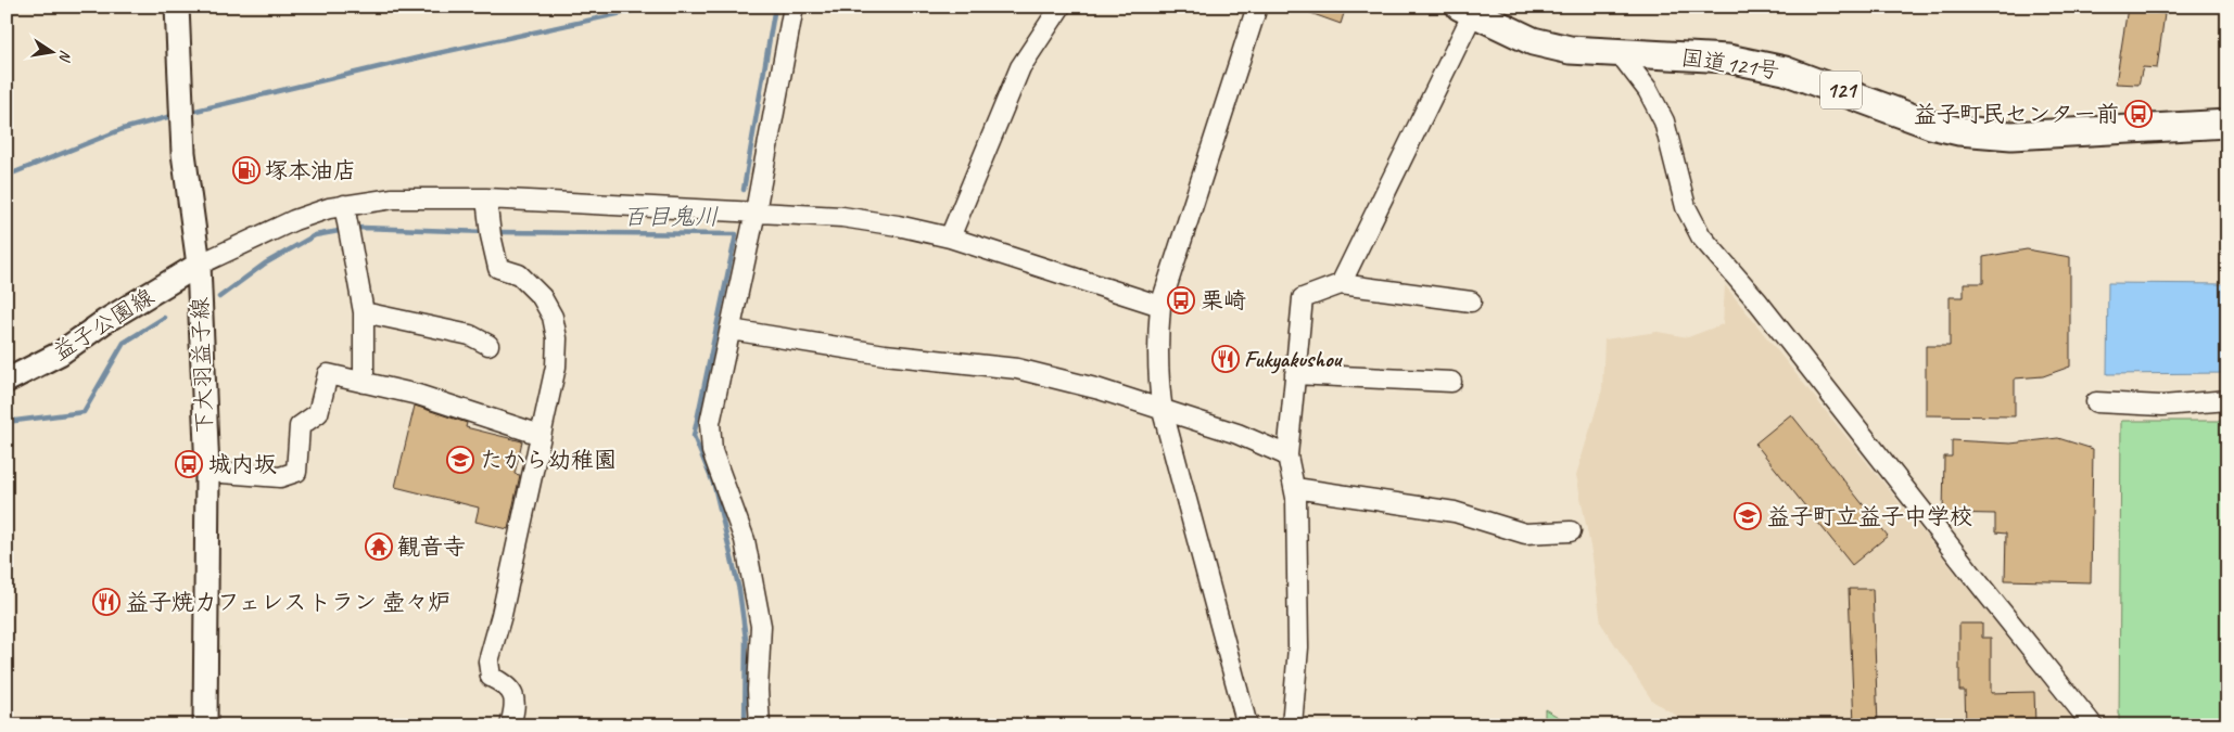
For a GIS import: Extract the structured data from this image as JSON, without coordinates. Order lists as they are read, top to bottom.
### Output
{
  "streets": {
    "highway": ["国道121号", "121"],
    "main road": ["益子公園線", "下大羽益子線"]
  },
  "crossings": [
    ["益子公園線", "下大羽益子線"]
  ],
  "water": ["百目鬼川"],
  "places": {
    "bus stop": ["益子町民センター前", "栗崎", "城内坂"],
    "fuel station": ["塚本油店"],
    "restaurant": ["Fukyakushou", "益子焼カフェレストラン 壺々炉"],
    "school or university": ["たから幼稚園", "益子町立益子中学校"],
    "temple": ["観音寺"]
  },
  "north": "right"
}
